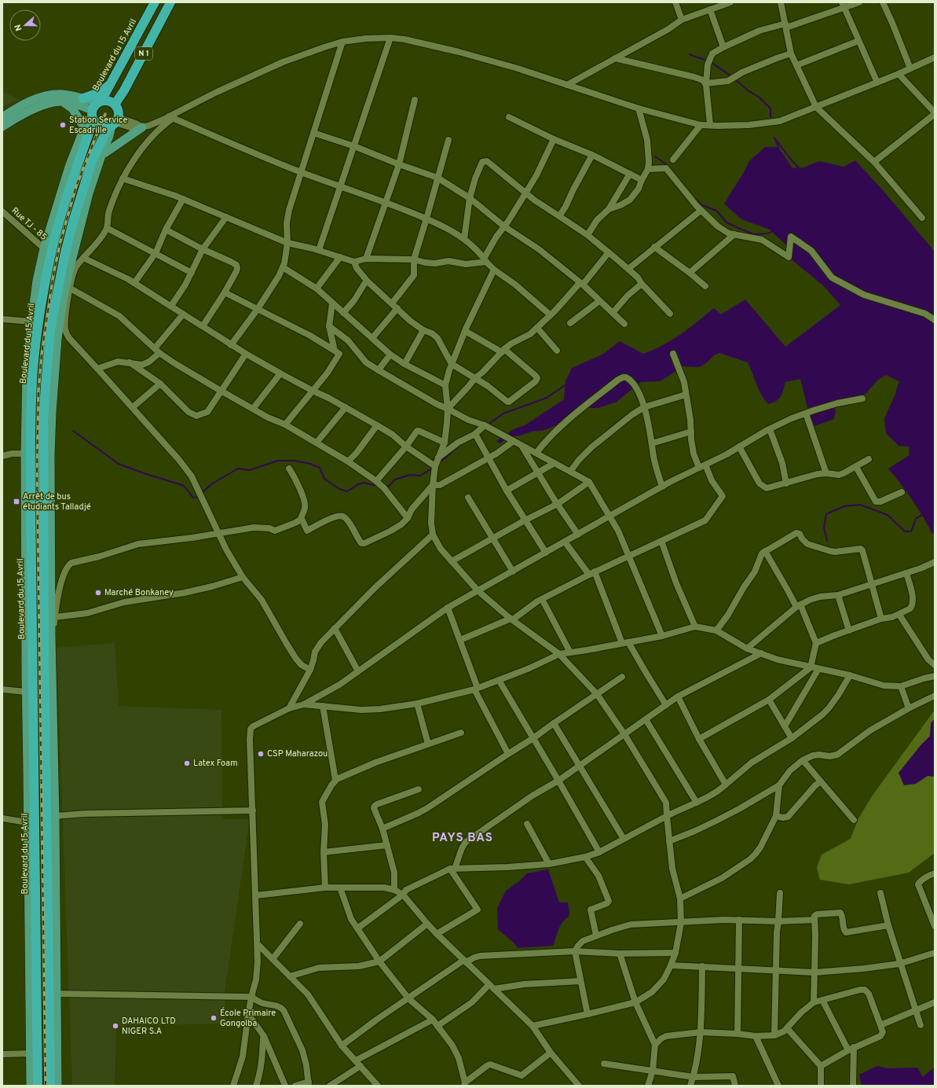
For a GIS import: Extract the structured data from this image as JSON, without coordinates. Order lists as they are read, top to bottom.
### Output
{
  "streets": {
    "highway": ["N 1", "Boulevard du 15 Avril"],
    "street": ["Rue TJ - 85"]
  },
  "crossings": [
    ["N 1", "Boulevard du 15 Avril"],
    ["Boulevard du 15 Avril", "Rue TJ - 85"]
  ],
  "districts": ["PAYS BAS"],
  "places": {
    "other": [
      "Station Service Escadrille",
      "Marché Bonkaney",
      "CSP Maharazou",
      "Latex Foam",
      "École Primaire Gongolba",
      "DAHAICO LTD NIGER S.A"
    ],
    "transit": ["Arrêt de bus étudiants Talladjé"]
  },
  "north": "left"
}
